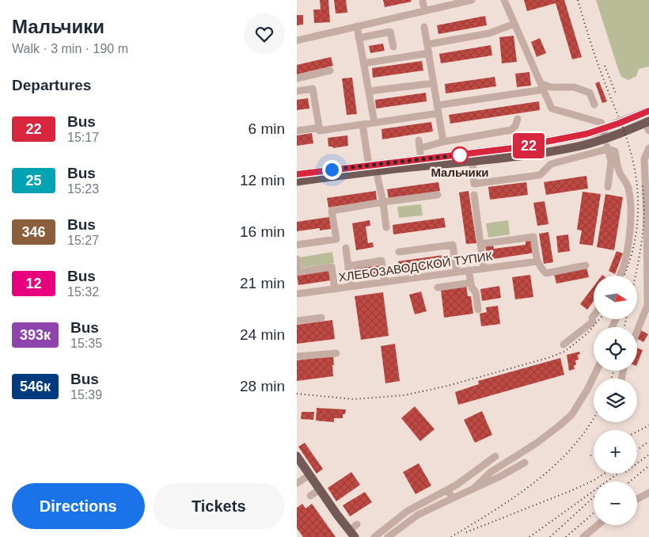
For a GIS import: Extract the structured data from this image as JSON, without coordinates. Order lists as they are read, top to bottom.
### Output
{
  "streets": {
    "street": ["ХЛЕБОЗАВОДСКОЙ ТУПИК"]
  },
  "places": ["Мальчики"],
  "lines": ["bus line 22"],
  "north": "right",
  "page": {
    "heading": [
      ["Мальчики", "Walk · 3 min · 190 m"],
      "Departures"
    ],
    "on_map": "22",
    "list": [
      {
        "mark": "22",
        "name": "Bus",
        "note": "15:17",
        "value": "6 min"
      },
      {
        "mark": "25",
        "name": "Bus",
        "note": "15:23",
        "value": "12 min"
      },
      {
        "mark": "346",
        "name": "Bus",
        "note": "15:27",
        "value": "16 min"
      },
      {
        "mark": "12",
        "name": "Bus",
        "note": "15:32",
        "value": "21 min"
      },
      {
        "mark": "393к",
        "name": "Bus",
        "note": "15:35",
        "value": "24 min"
      },
      {
        "mark": "546к",
        "name": "Bus",
        "note": "15:39",
        "value": "28 min"
      }
    ],
    "map_buttons": ["+", "−"],
    "buttons": ["Directions", "Tickets"]
  }
}
